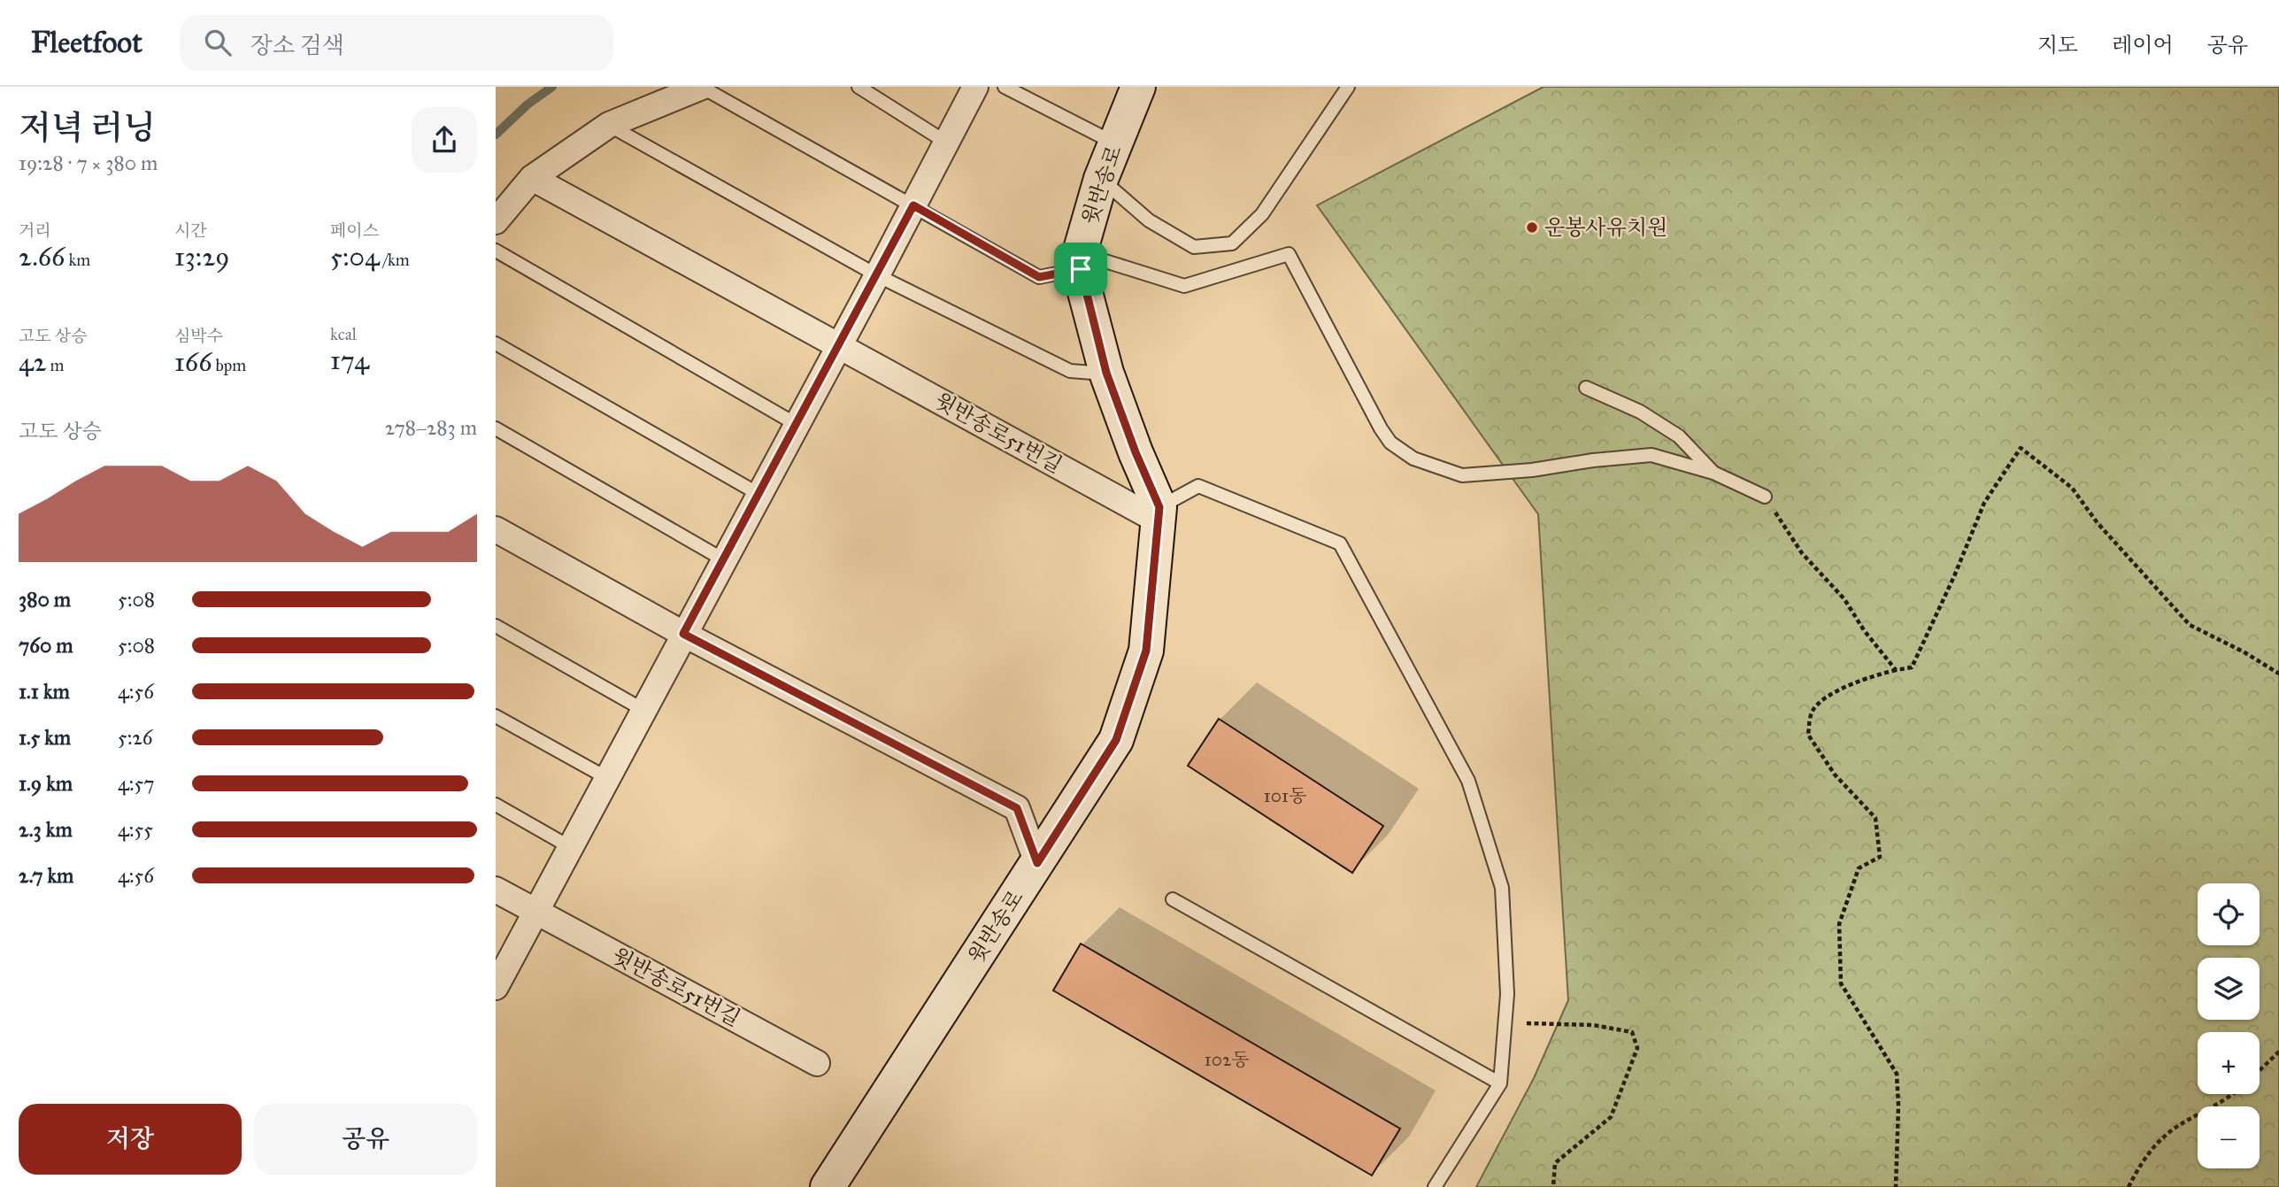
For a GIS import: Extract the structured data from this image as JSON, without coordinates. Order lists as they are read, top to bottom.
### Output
{
  "streets": {
    "main road": ["윗반송로"],
    "street": ["윗반송로51번길"]
  },
  "crossings": [
    ["윗반송로", "윗반송로51번길"]
  ],
  "places": ["운봉사유치원"],
  "house_numbers": ["101동", "102동"],
  "page": {
    "header": "Fleetfoot",
    "search": "장소 검색",
    "nav": ["지도", "레이어", "공유"],
    "heading": ["저녁 러닝", "19:28 · 7 × 380 m"],
    "stats": [
      ["거리", "2.66 km"],
      ["시간", "13:29"],
      ["페이스", "5:04 /km"],
      ["고도 상승", "42 m"],
      ["심박수", "166 bpm"],
      ["kcal", "174"]
    ],
    "chart": ["고도 상승", "278–283 m"],
    "list": [
      {
        "name": "380 m",
        "note": "5:08"
      },
      {
        "name": "760 m",
        "note": "5:08"
      },
      {
        "name": "1.1 km",
        "note": "4:56"
      },
      {
        "name": "1.5 km",
        "note": "5:26"
      },
      {
        "name": "1.9 km",
        "note": "4:57"
      },
      {
        "name": "2.3 km",
        "note": "4:55"
      },
      {
        "name": "2.7 km",
        "note": "4:56"
      }
    ],
    "map_buttons": ["+", "−"],
    "buttons": ["저장", "공유"]
  }
}
